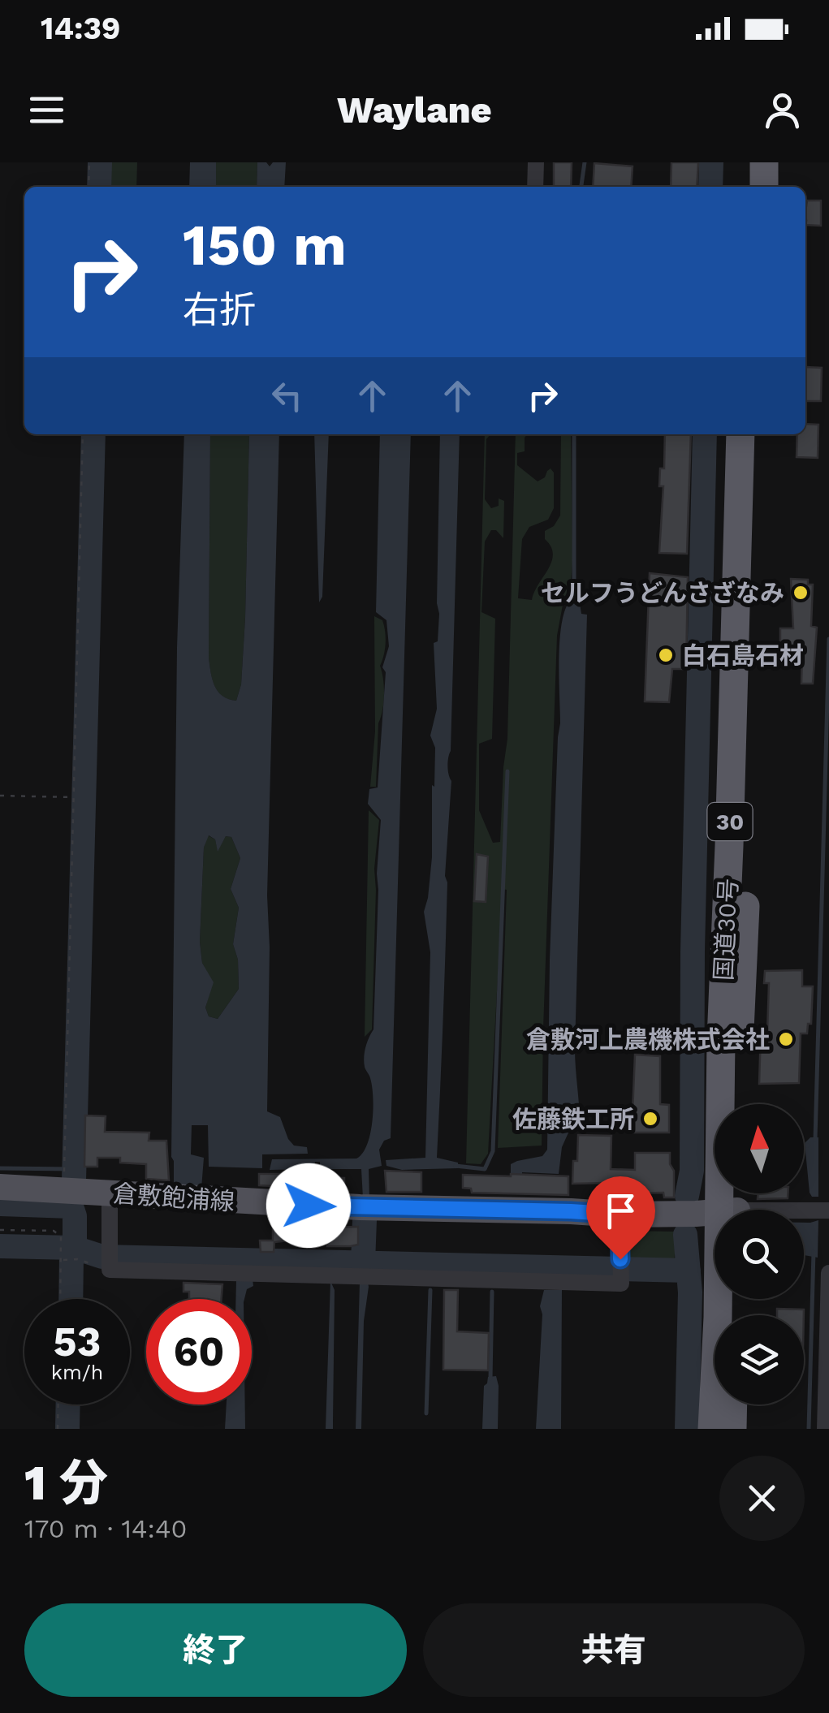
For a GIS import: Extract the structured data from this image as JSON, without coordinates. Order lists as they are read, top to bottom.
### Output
{
  "streets": {
    "highway": ["30", "国道30号"],
    "main road": ["倉敷飽浦線"]
  },
  "places": [
    "セルフうどんさざなみ",
    "白石島石材",
    "倉敷河上農機株式会社",
    "佐藤鉄工所"
  ],
  "north": "top",
  "page": {
    "status": "14:39",
    "header": "Waylane",
    "turn": ["150 m", "右折"],
    "speed": "53 km/h",
    "limit": "60",
    "heading": ["1 分", "170 m · 14:40"],
    "buttons": ["終了", "共有"]
  }
}
